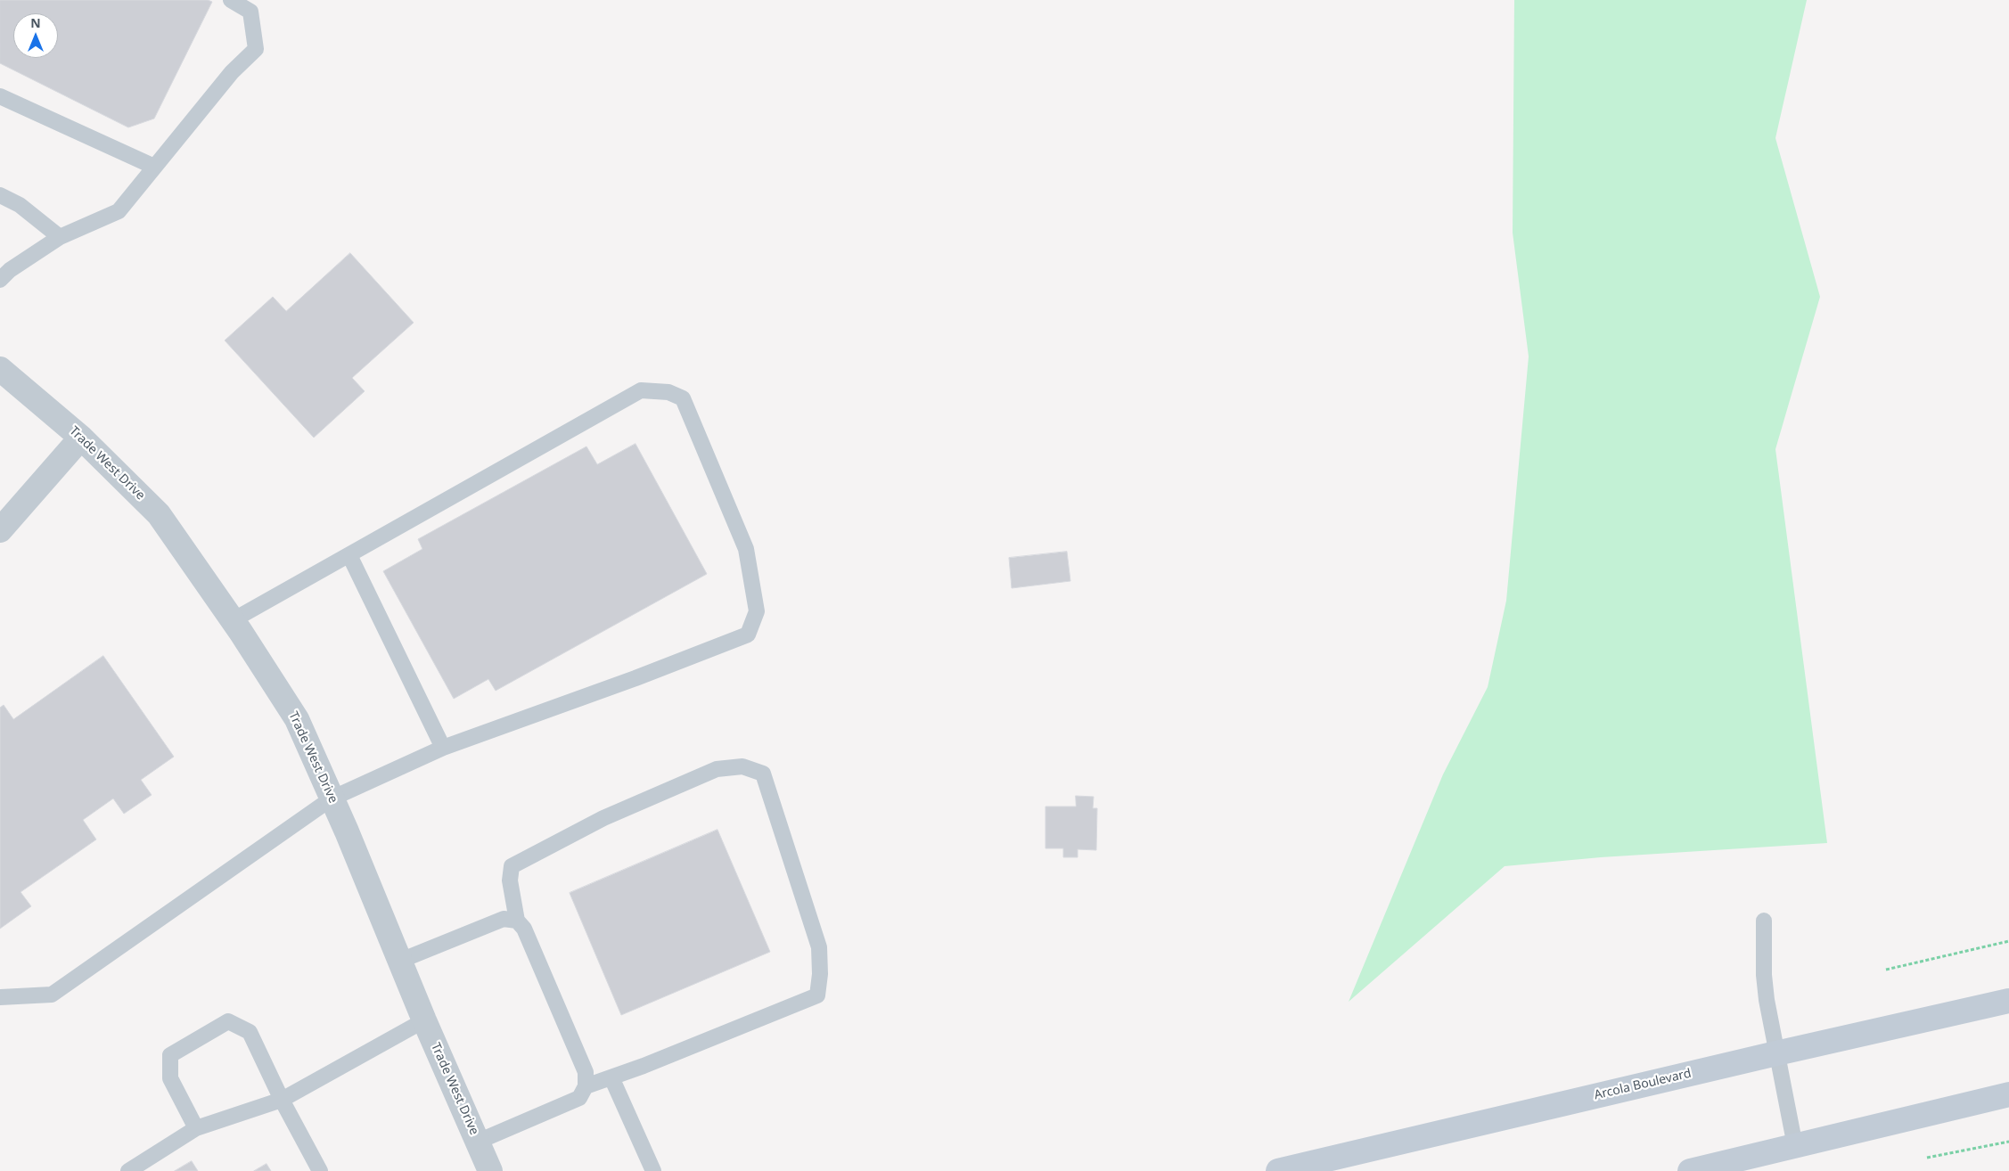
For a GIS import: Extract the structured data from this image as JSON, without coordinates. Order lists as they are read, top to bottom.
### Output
{
  "streets": {
    "main road": ["Arcola Boulevard"],
    "street": ["Trade West Drive"]
  },
  "north": "top"
}
